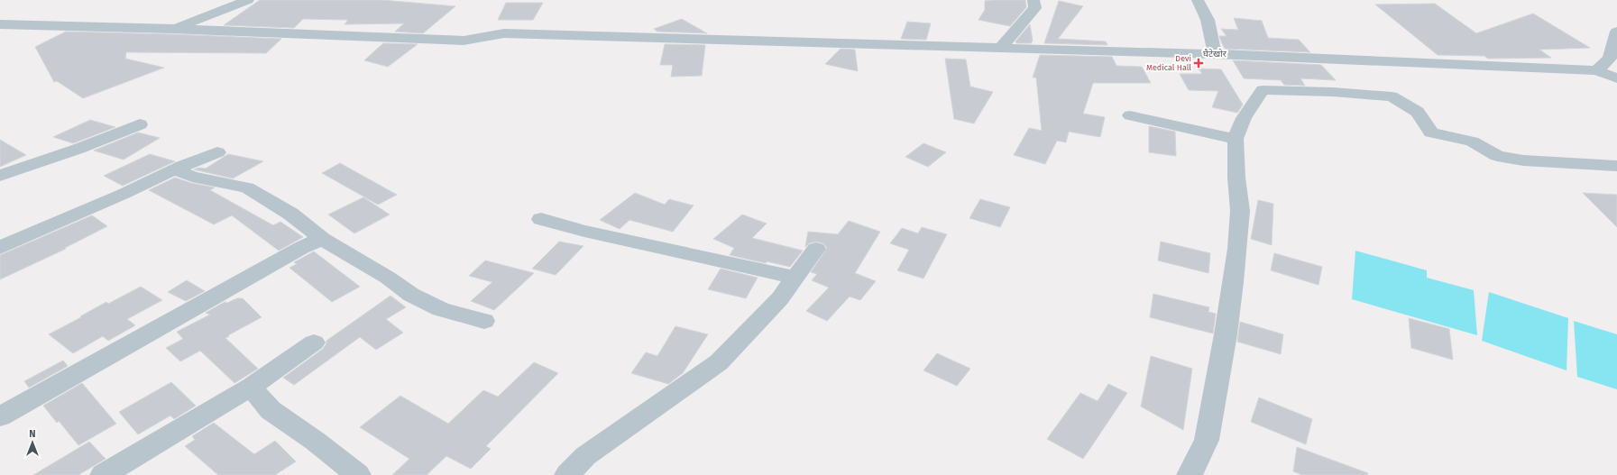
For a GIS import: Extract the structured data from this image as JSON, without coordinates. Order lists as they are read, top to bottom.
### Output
{
  "districts": ["घैटेखोर"],
  "places": {
    "health": ["Devi Medical Hall"]
  },
  "north": "top"
}
